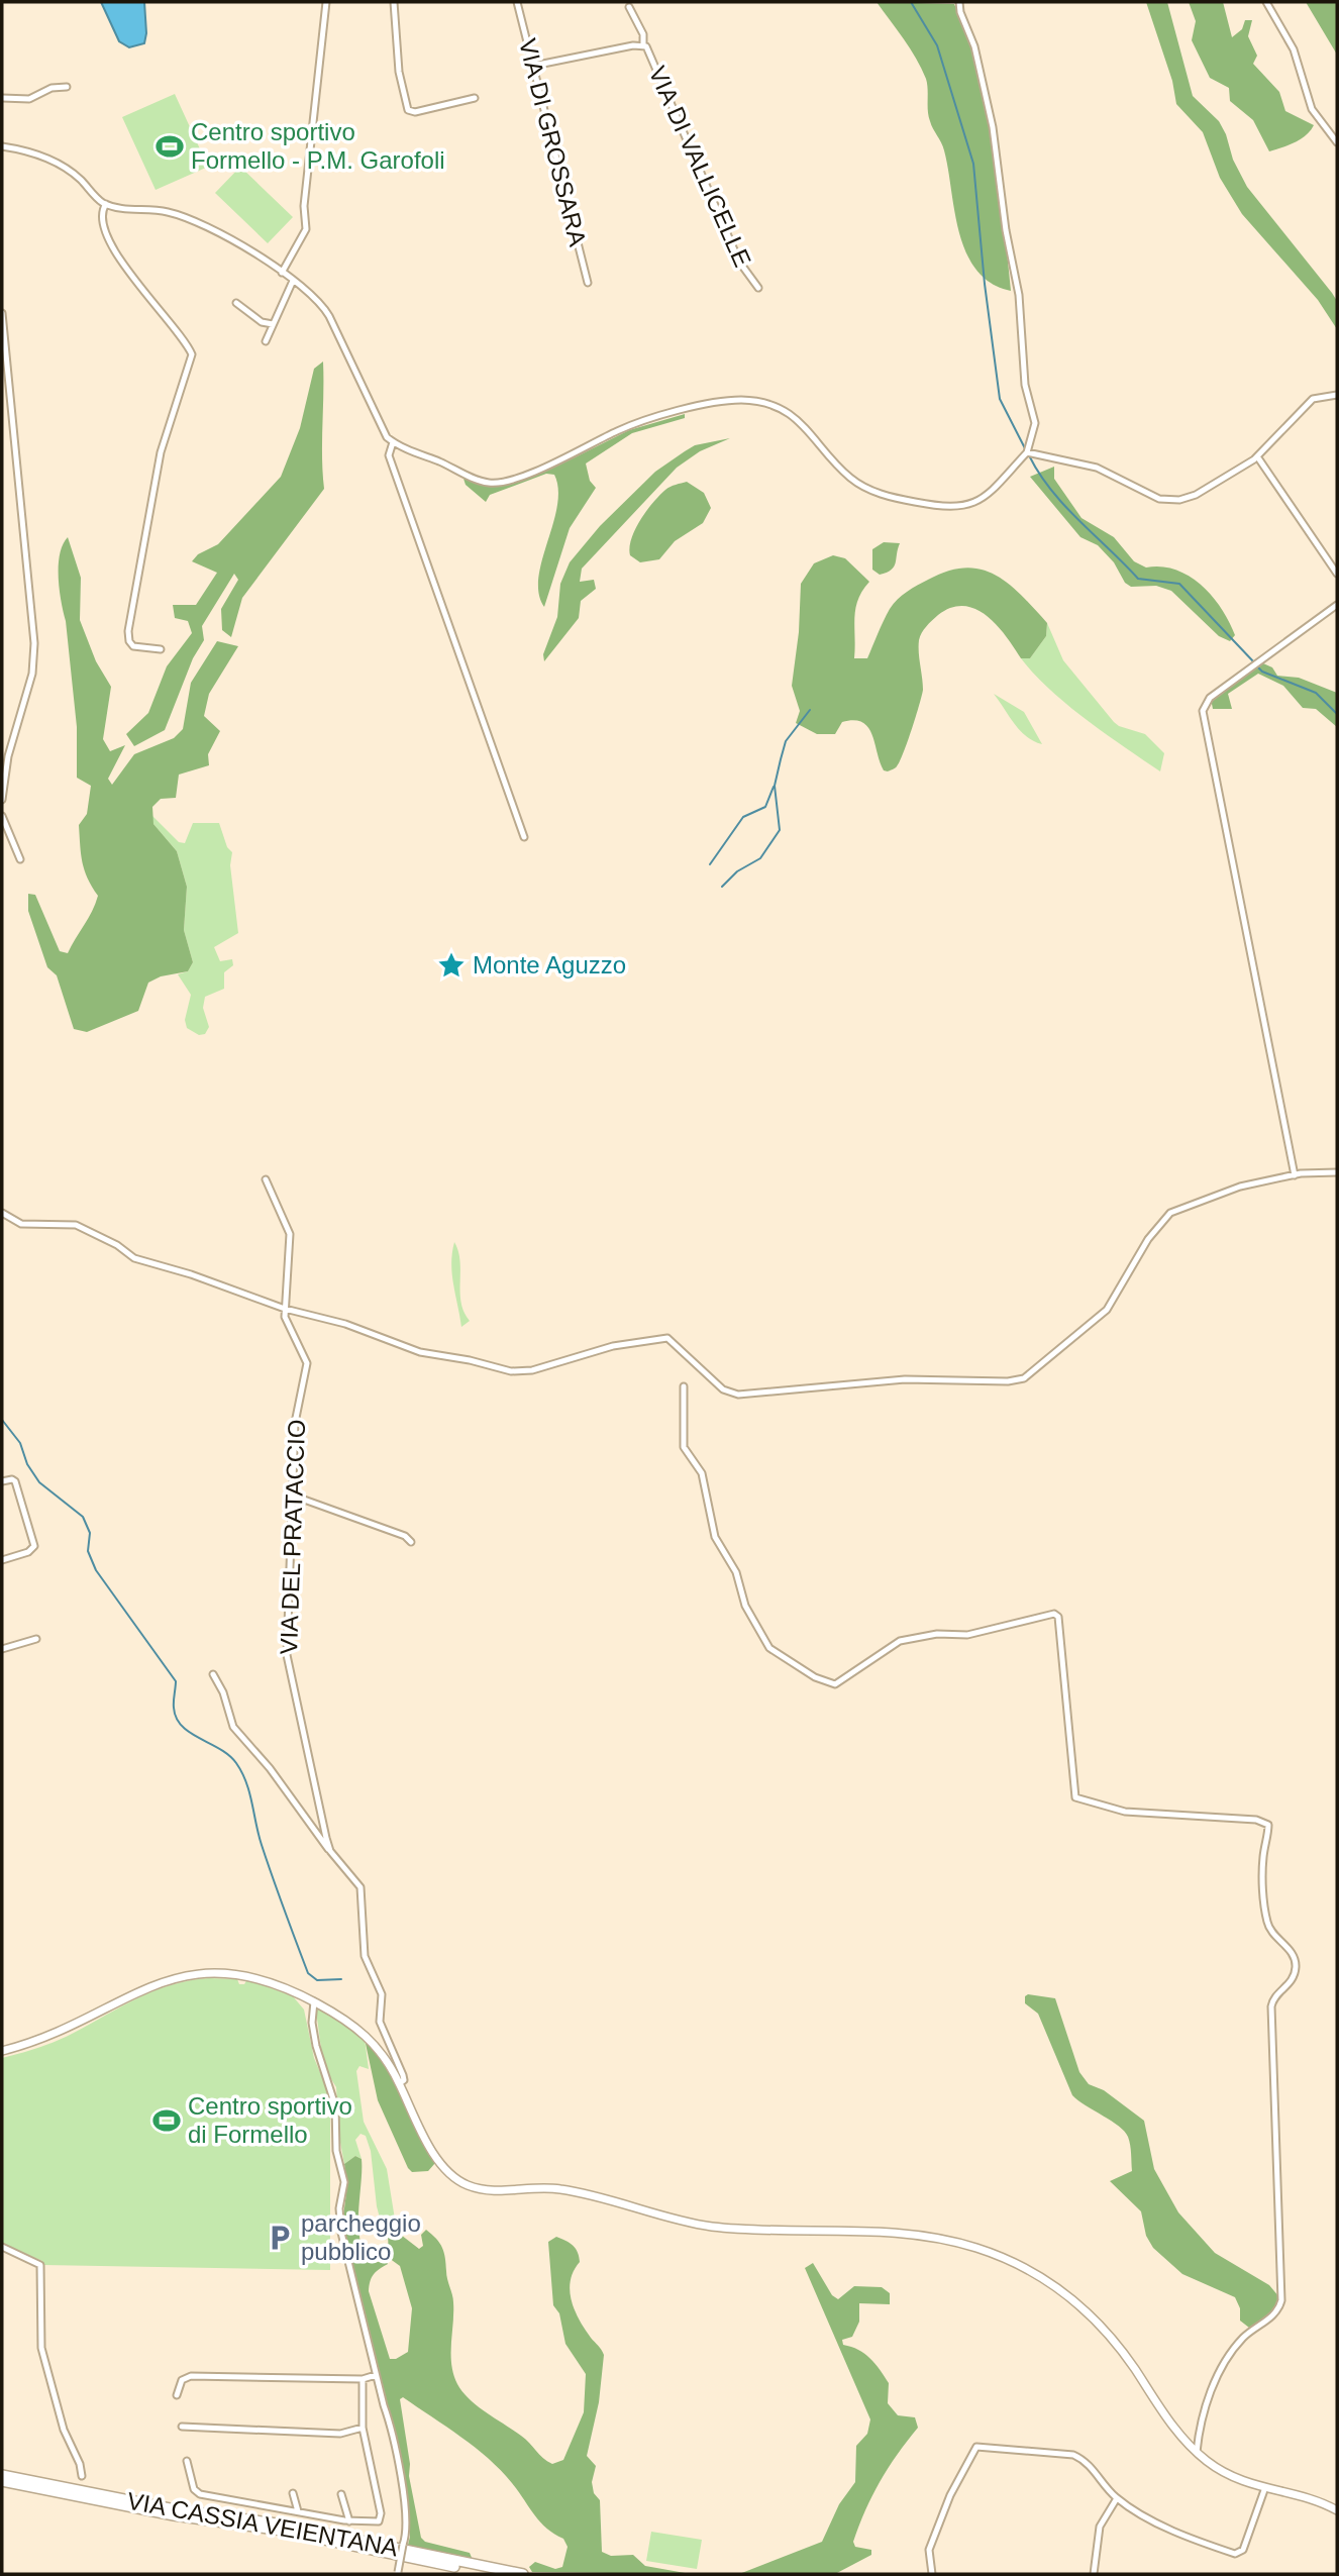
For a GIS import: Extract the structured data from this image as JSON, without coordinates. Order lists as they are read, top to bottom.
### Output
{
  "streets": {
    "highway": ["VIA CASSIA VEIENTANA"],
    "street": ["VIA DI GROSSARA", "VIA DI VALLICELLE", "VIA DEL PRATACCIO"]
  },
  "crossings": [
    ["VIA DI GROSSARA", "VIA DI VALLICELLE"]
  ],
  "places": {
    "sports": ["Centro sportivo Formello - P.M. Garofoli", "Centro sportivo di Formello"],
    "place": ["Monte Aguzzo"],
    "parking": ["parcheggio pubblico"]
  }
}
